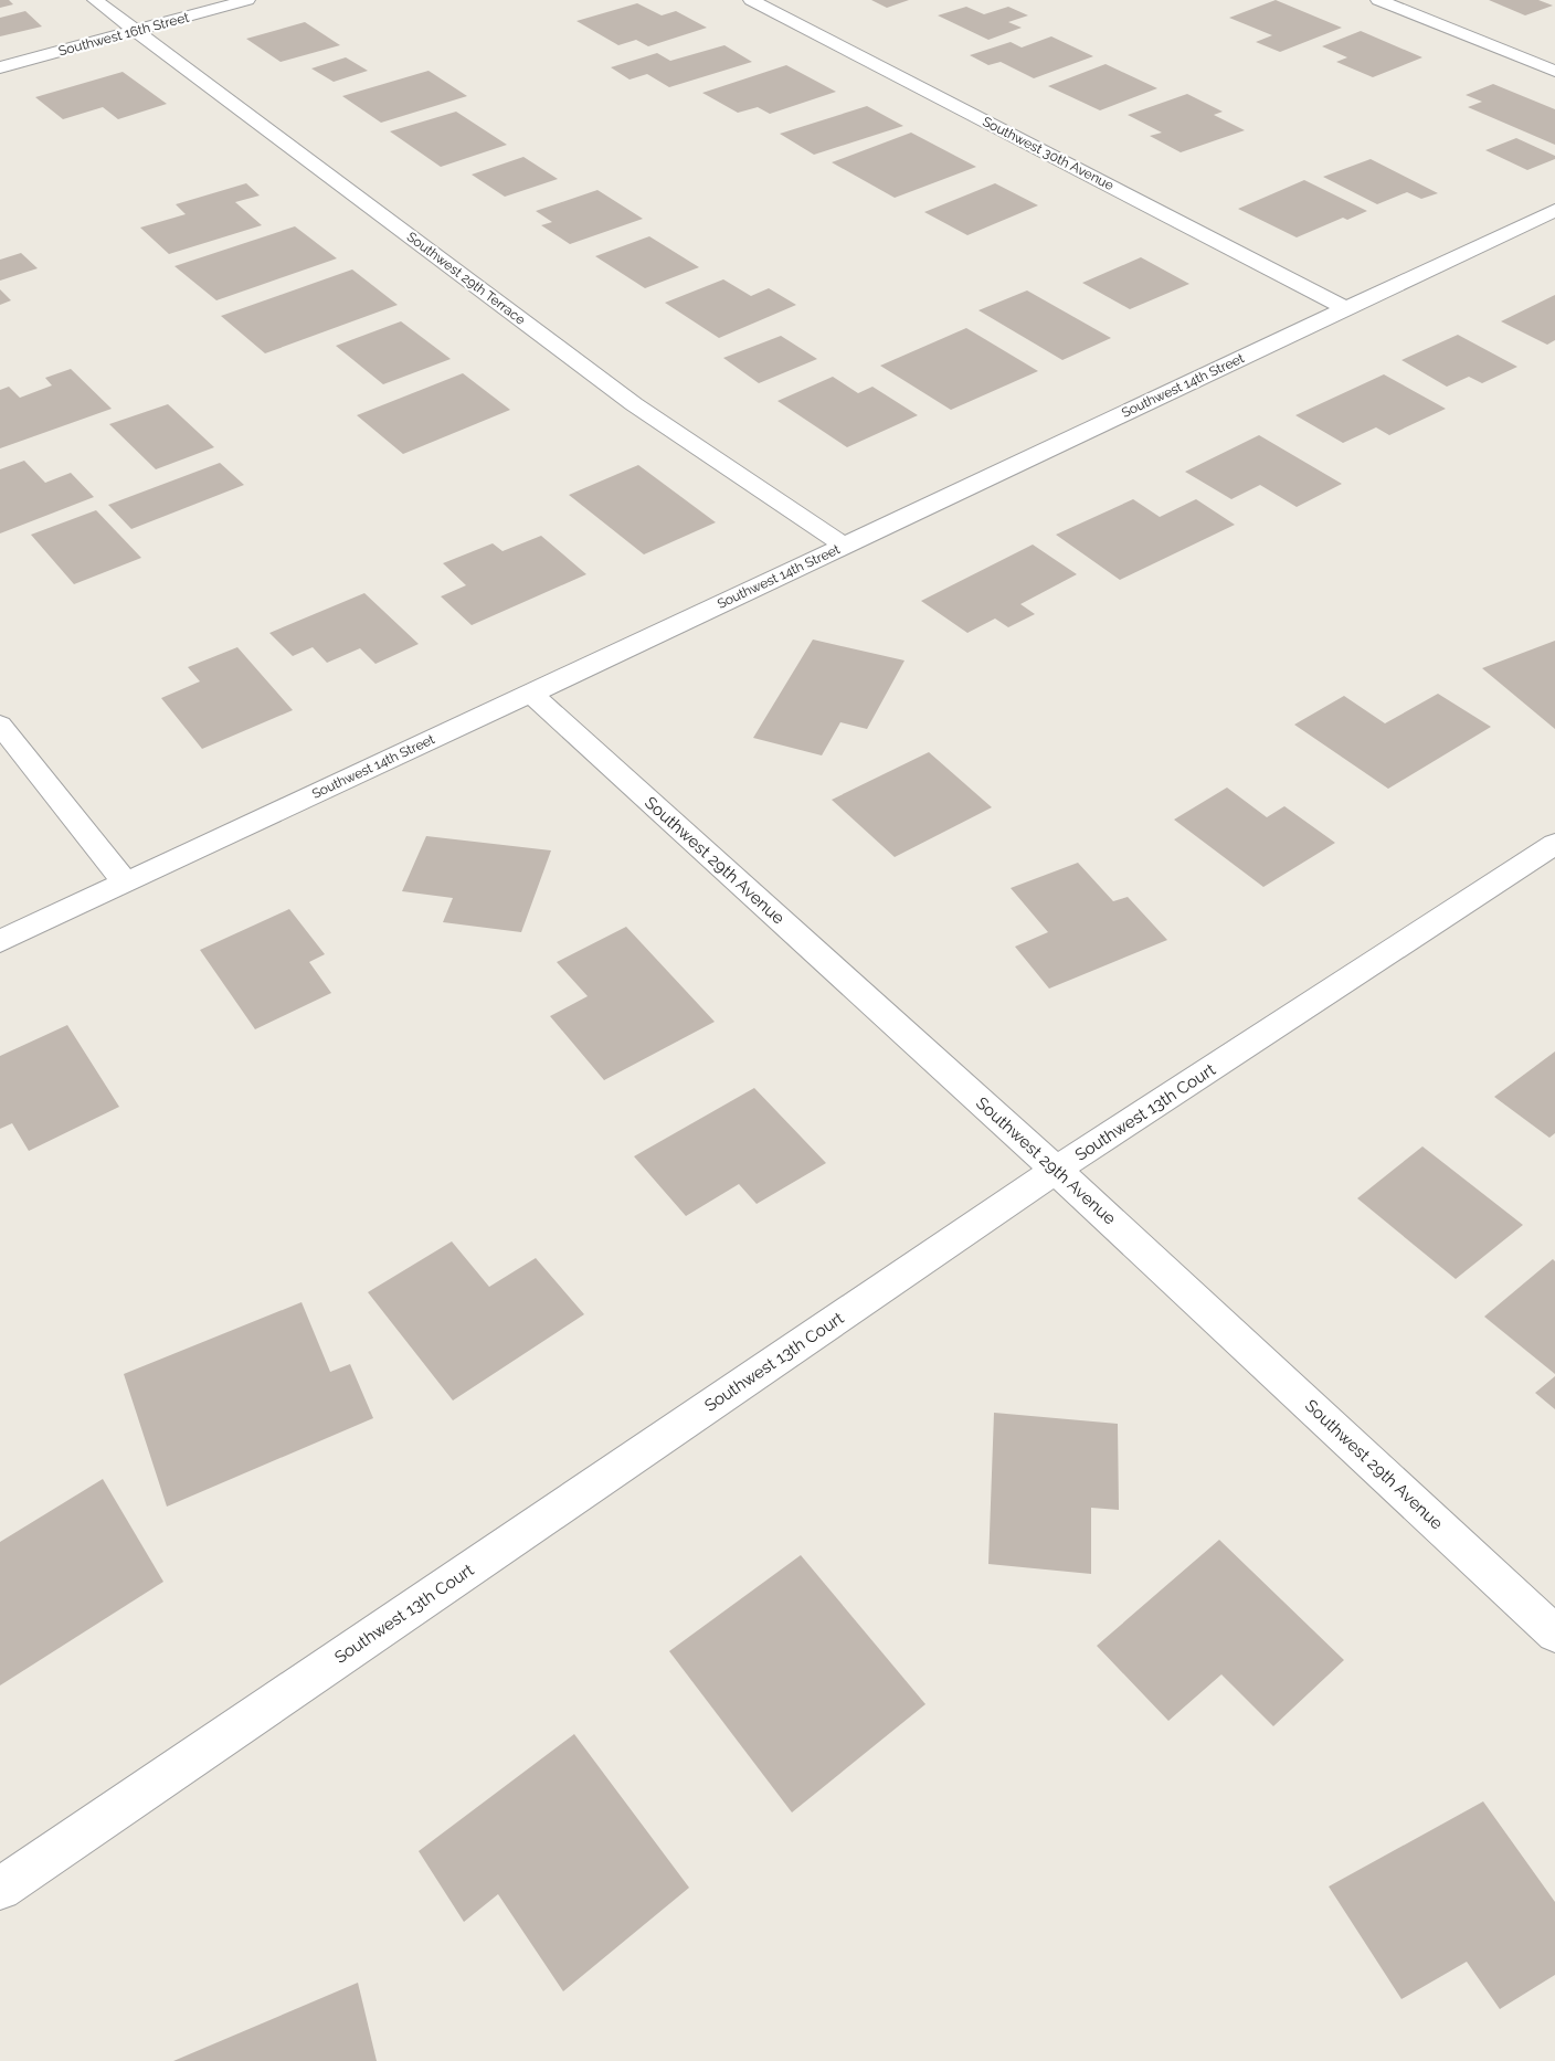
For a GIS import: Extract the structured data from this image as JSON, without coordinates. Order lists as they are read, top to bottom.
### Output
{
  "streets": {
    "street": [
      "Southwest 16th Street",
      "Southwest 30th Avenue",
      "Southwest 29th Terrace",
      "Southwest 14th Street",
      "Southwest 29th Avenue",
      "Southwest 13th Court"
    ]
  },
  "crossings": [
    ["Southwest 16th Street", "Southwest 29th Terrace"],
    ["Southwest 30th Avenue", "Southwest 14th Street"],
    ["Southwest 29th Terrace", "Southwest 14th Street"],
    ["Southwest 14th Street", "Southwest 29th Avenue"],
    ["Southwest 29th Avenue", "Southwest 13th Court"]
  ]
}
